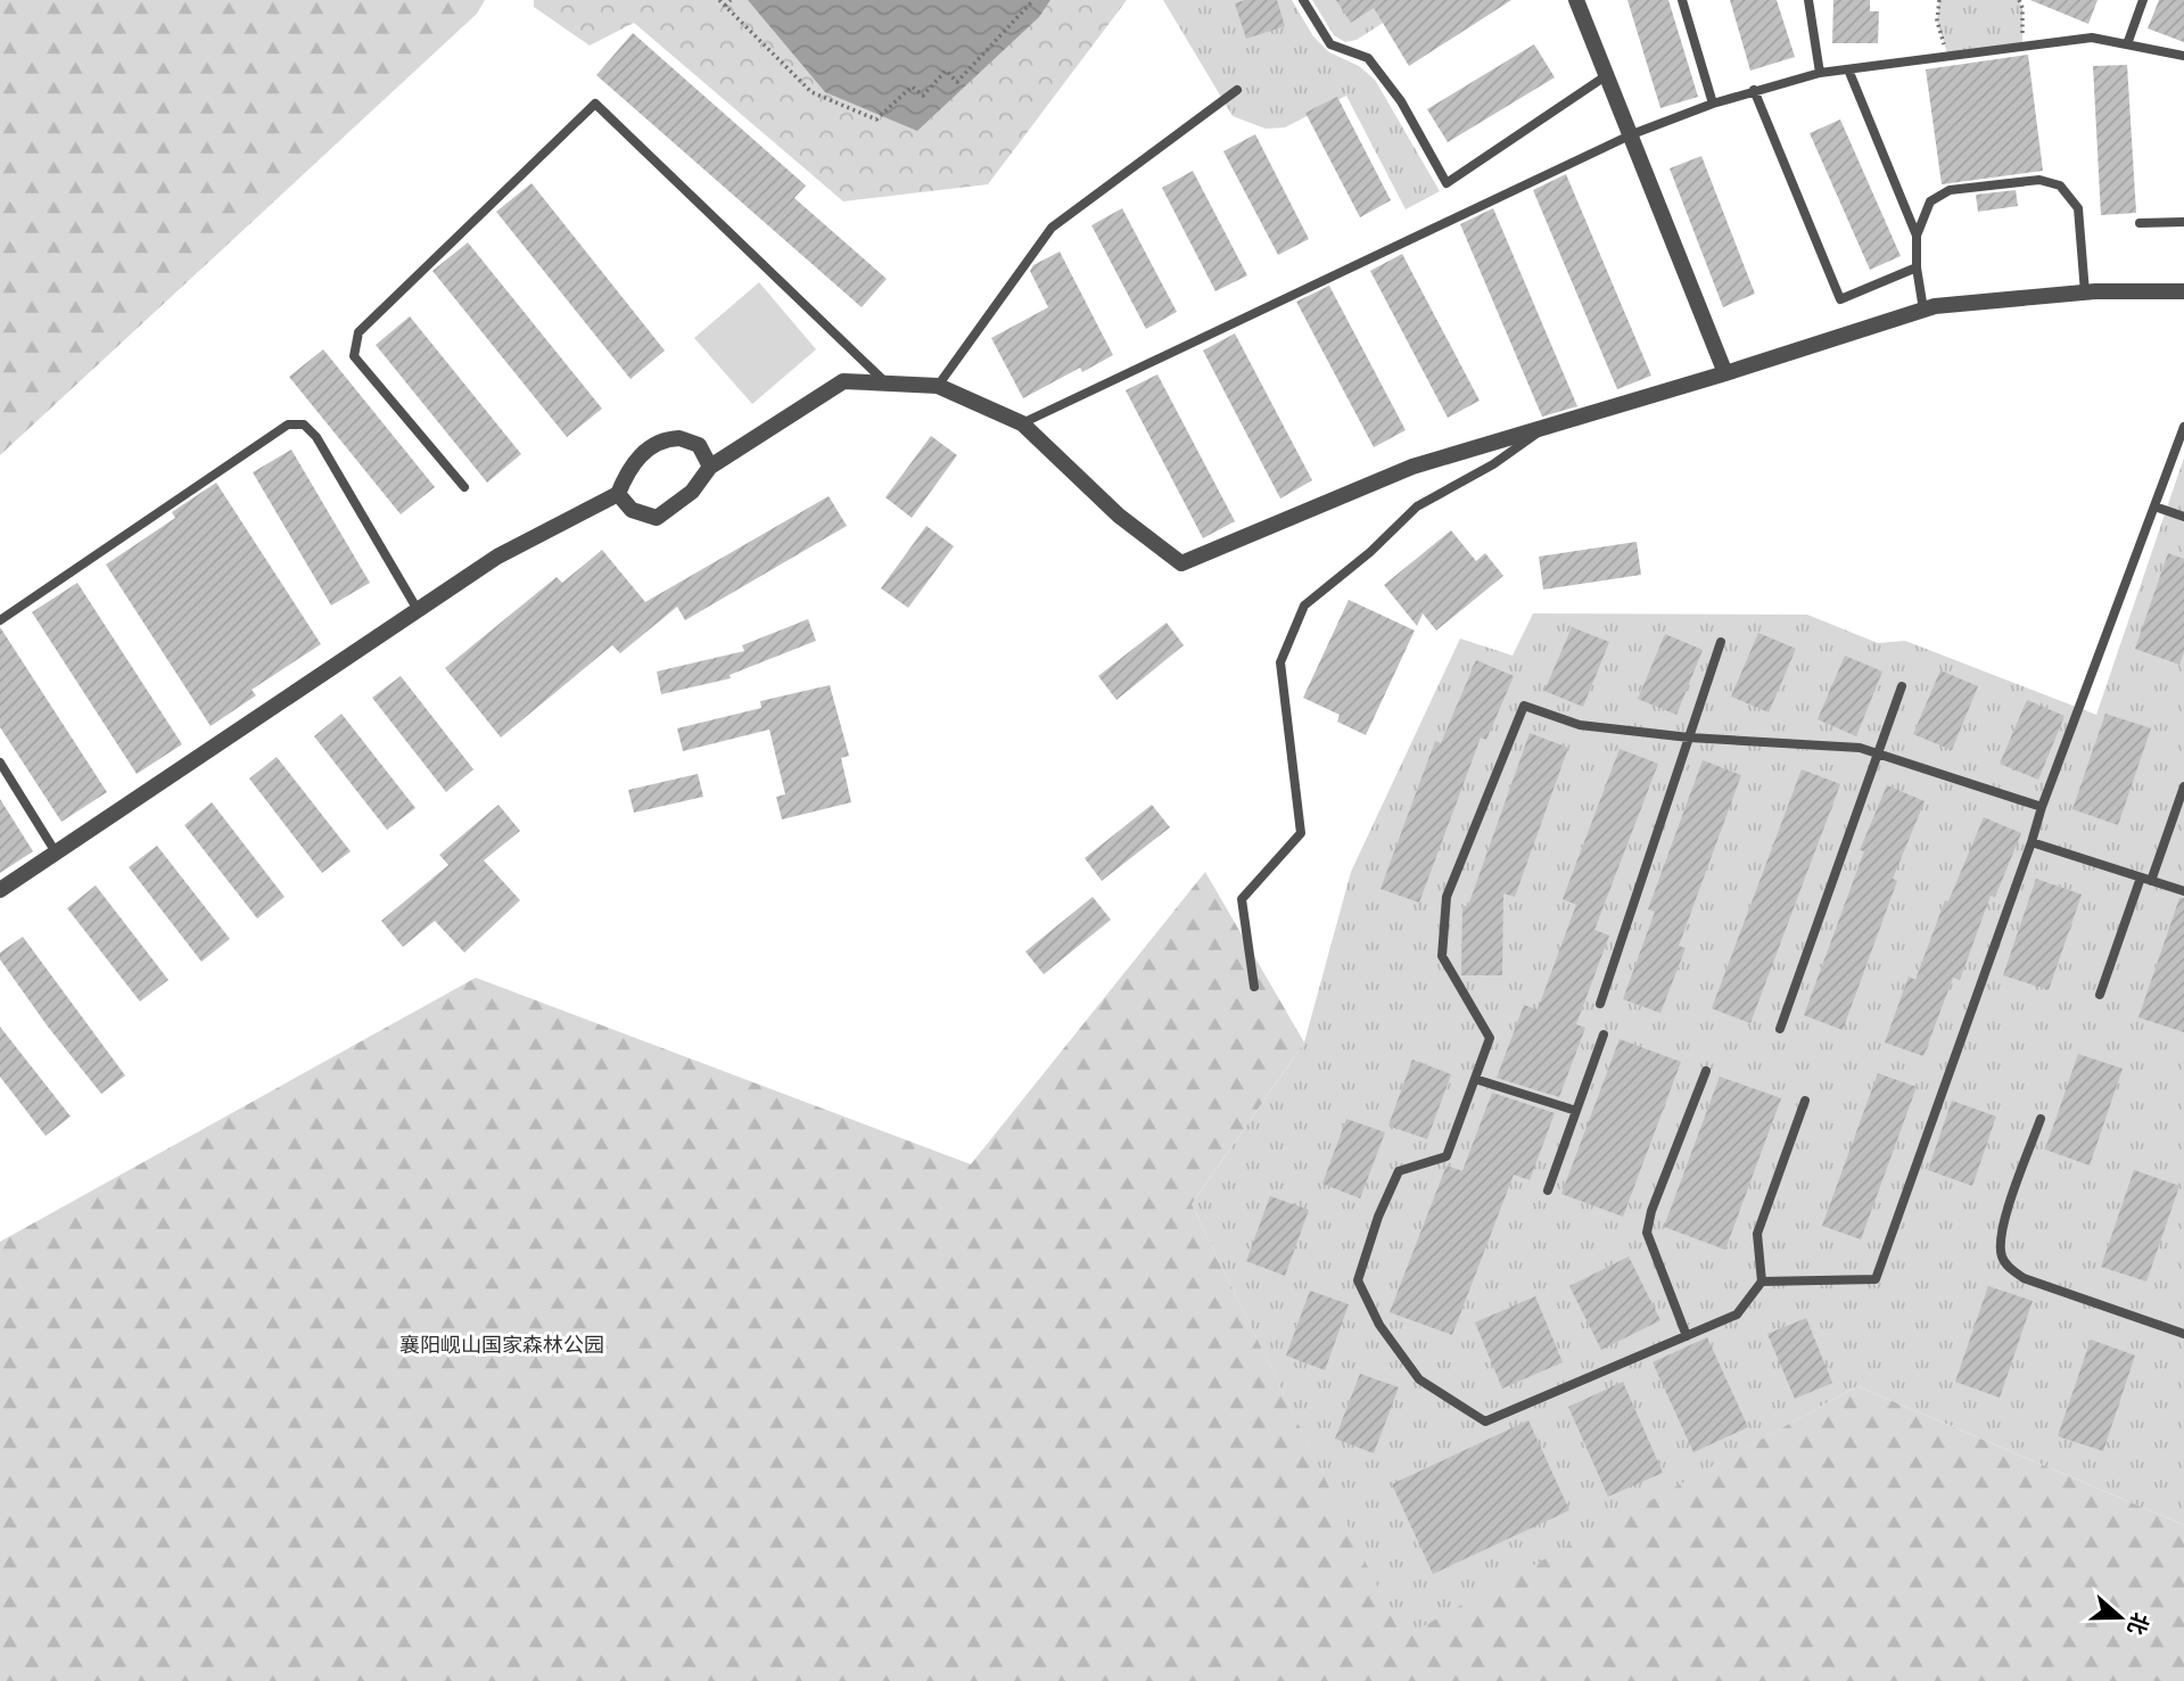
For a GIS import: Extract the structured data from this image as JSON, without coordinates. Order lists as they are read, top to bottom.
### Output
{
  "parks": ["襄阳岘山国家森林公园"],
  "north": "right"
}
